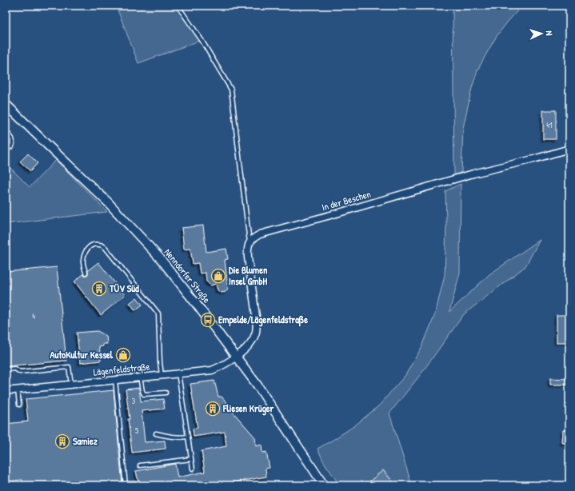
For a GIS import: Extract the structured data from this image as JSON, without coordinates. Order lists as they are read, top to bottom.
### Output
{
  "streets": {
    "street": ["In der Beschen", "Nenndorfer Straße", "Lägenfeldstraße"]
  },
  "crossings": [
    ["Nenndorfer Straße", "Lägenfeldstraße"]
  ],
  "places": {
    "shop": ["Die Blumen Insel GmbH", "AutoKultur Kessel"],
    "building": ["TÜV Süd", "Fliesen Krüger", "Samiez"],
    "bus stop": ["Empelde/Lägenfeldstraße"]
  },
  "house_numbers": [
    "41",
    "4",
    "3",
    "5"
  ],
  "north": "right"
}
